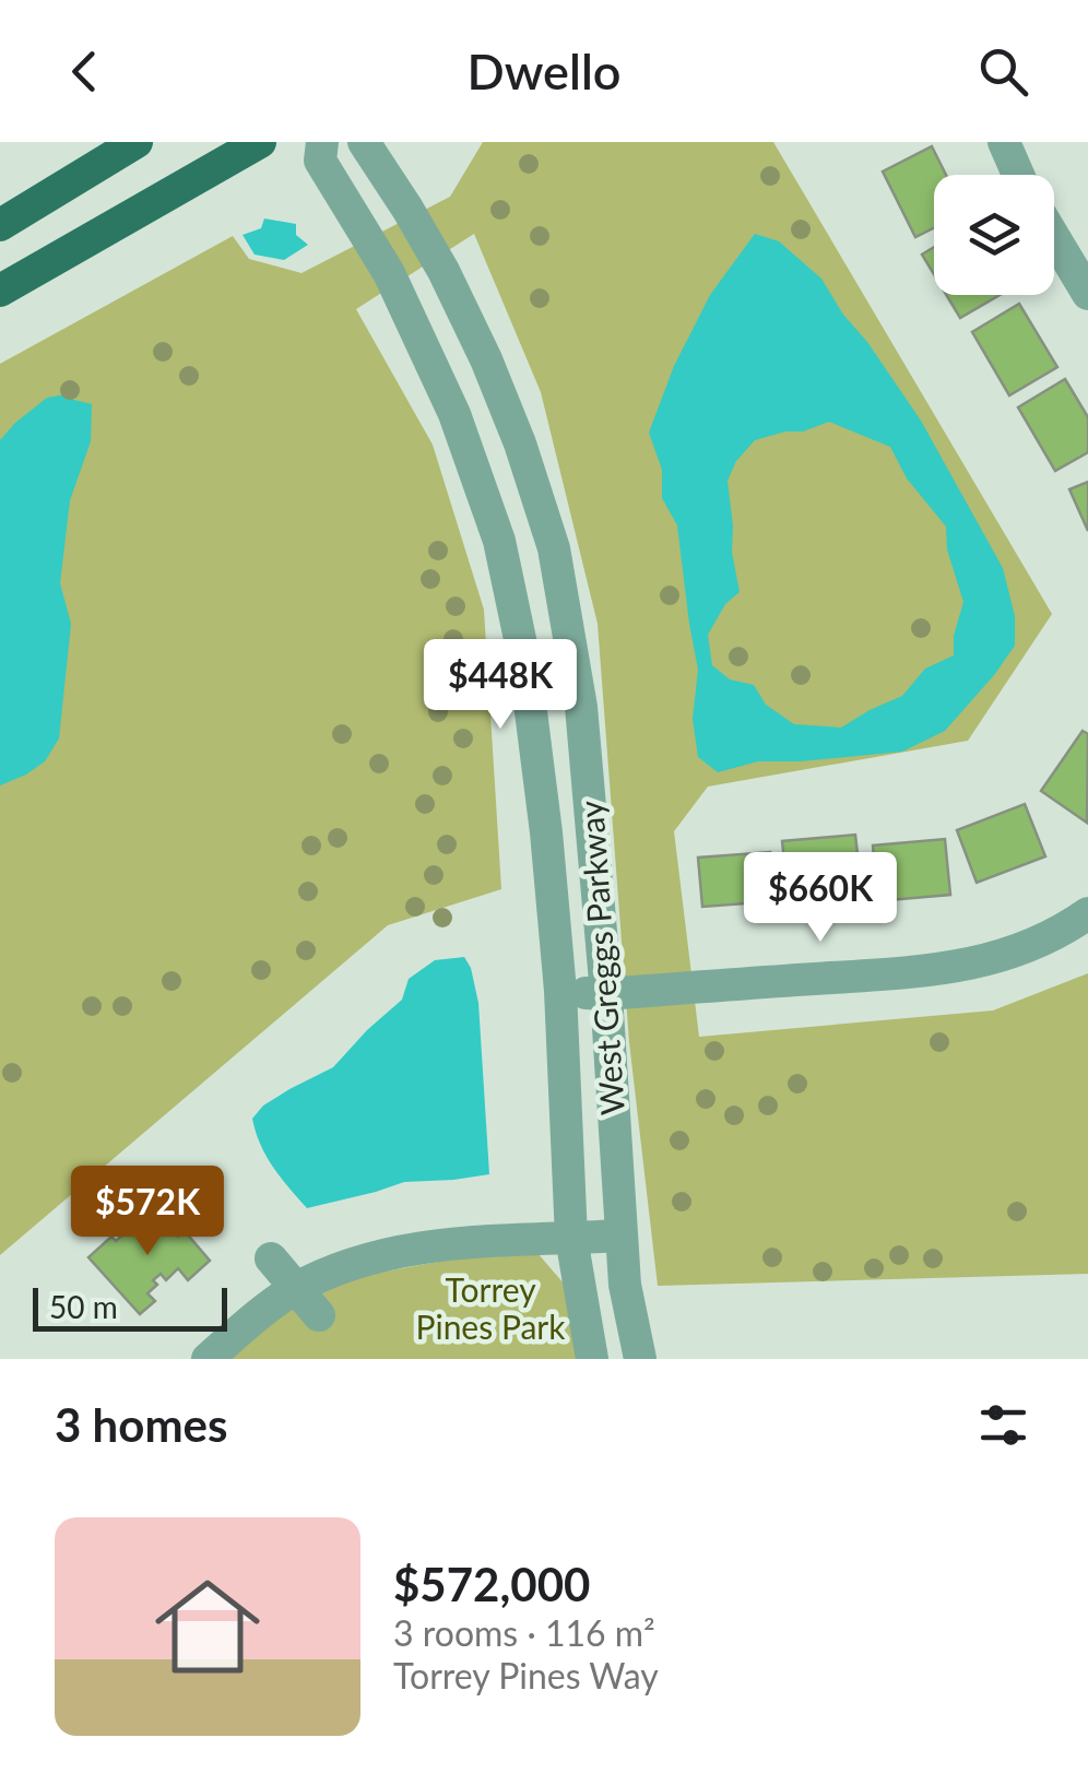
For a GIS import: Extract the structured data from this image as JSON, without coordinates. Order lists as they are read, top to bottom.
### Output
{
  "streets": {
    "street": ["West Greggs Parkway"]
  },
  "parks": ["Torrey Pines Park"],
  "scale_bar": "50 m",
  "page": {
    "header": "Dwello",
    "price": ["$448K", "$660K", "$572K"],
    "scale": "50 m",
    "heading": "3 homes",
    "list": [
      {
        "name": "$572,000",
        "note": "3 rooms · 116 m² · Torrey Pines Way"
      }
    ]
  }
}
